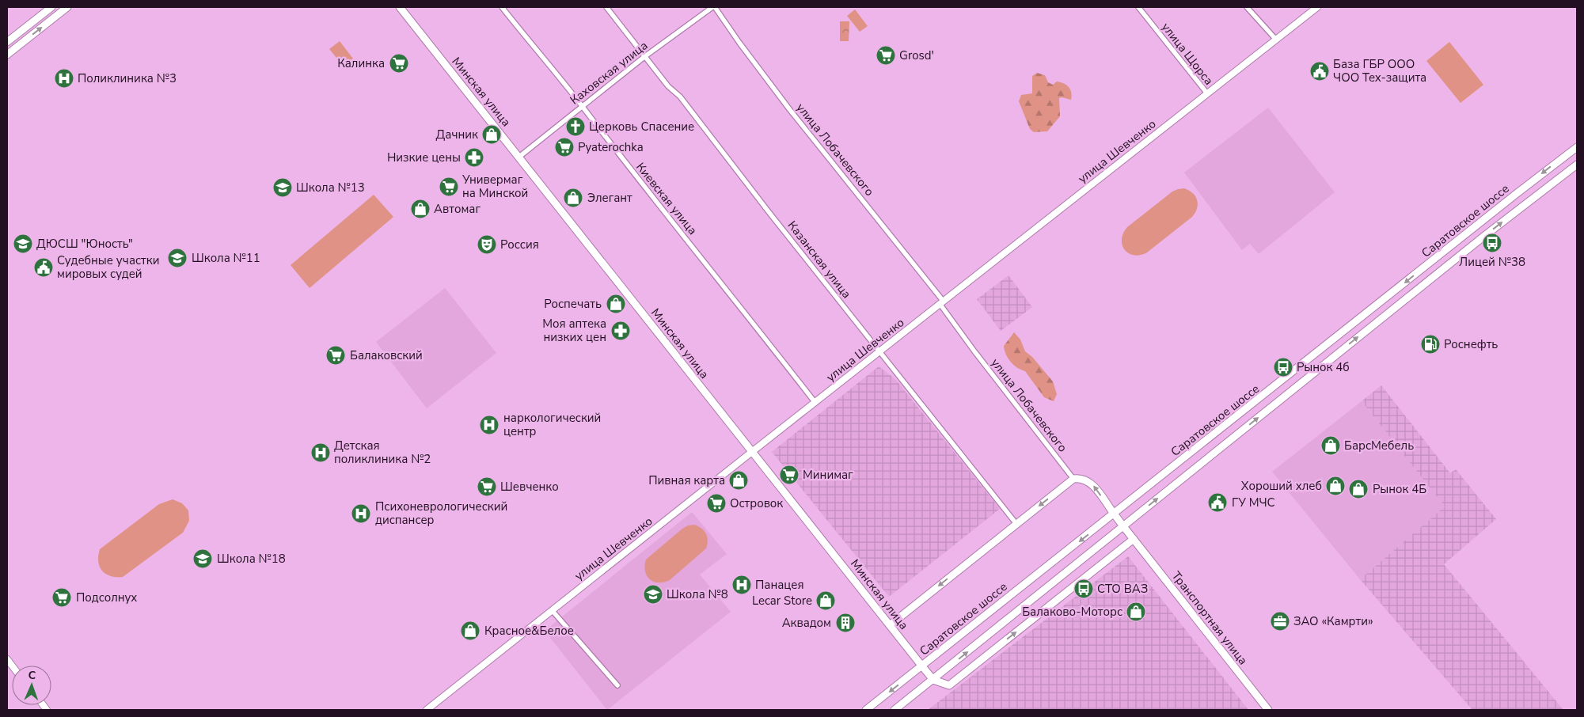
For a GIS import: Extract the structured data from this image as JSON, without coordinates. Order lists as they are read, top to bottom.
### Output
{
  "streets": {
    "main road": ["Минская улица", "Саратовское шоссе", "Транспортная улица"],
    "street": [
      "улица Щорса",
      "Каховская улица",
      "улица Лобачевского",
      "улица Шевченко",
      "Киевская улица",
      "Казанская улица"
    ]
  },
  "crossings": [
    ["улица Щорса", "улица Шевченко"],
    ["Каховская улица", "Минская улица"],
    ["Каховская улица", "улица Лобачевского"],
    ["Каховская улица", "Киевская улица"],
    ["Каховская улица", "Казанская улица"],
    ["Минская улица", "улица Шевченко"],
    ["Минская улица", "Саратовское шоссе"],
    ["улица Лобачевского", "улица Шевченко"],
    ["улица Лобачевского", "Транспортная улица"],
    ["улица Шевченко", "Киевская улица"],
    ["улица Шевченко", "Казанская улица"],
    ["Саратовское шоссе", "Транспортная улица"]
  ],
  "places": {
    "supermarket": [
      "Grosd'",
      "Калинка",
      "Pyaterochka",
      "Универмаг на Минской",
      "Балаковский",
      "Минимаг",
      "Шевченко",
      "Островок",
      "Подсолнух"
    ],
    "public building": ["База ГБР ООО ЧОО Тех-защита", "Судебные участки мировых судей", "ГУ МЧС"],
    "hospital": [
      "Поликлиника №3",
      "наркологический центр",
      "Детская поликлиника №2",
      "Психоневрологический диспансер",
      "Панацея"
    ],
    "church": ["Церковь Спасение"],
    "shop": [
      "Дачник",
      "Элегант",
      "Автомаг",
      "Роспечать",
      "БарсМебель",
      "Пивная карта",
      "Хороший хлеб",
      "Рынок 4Б",
      "Lecar Store",
      "Балаково-Моторс",
      "Красное&Белое"
    ],
    "pharmacy": ["Низкие цены", "Моя аптека низких цен"],
    "school or university": [
      "Школа №13",
      "ДЮСШ \"Юность\"",
      "Школа №11",
      "Школа №18",
      "Школа №8"
    ],
    "bus stop": ["Лицей №38", "Рынок 4б", "СТО ВАЗ"],
    "theatre": ["Россия"],
    "fuel station": ["Роснефть"],
    "office": ["ЗАО «Камрти»"],
    "building": ["Аквадом"]
  },
  "north": "top"
}
